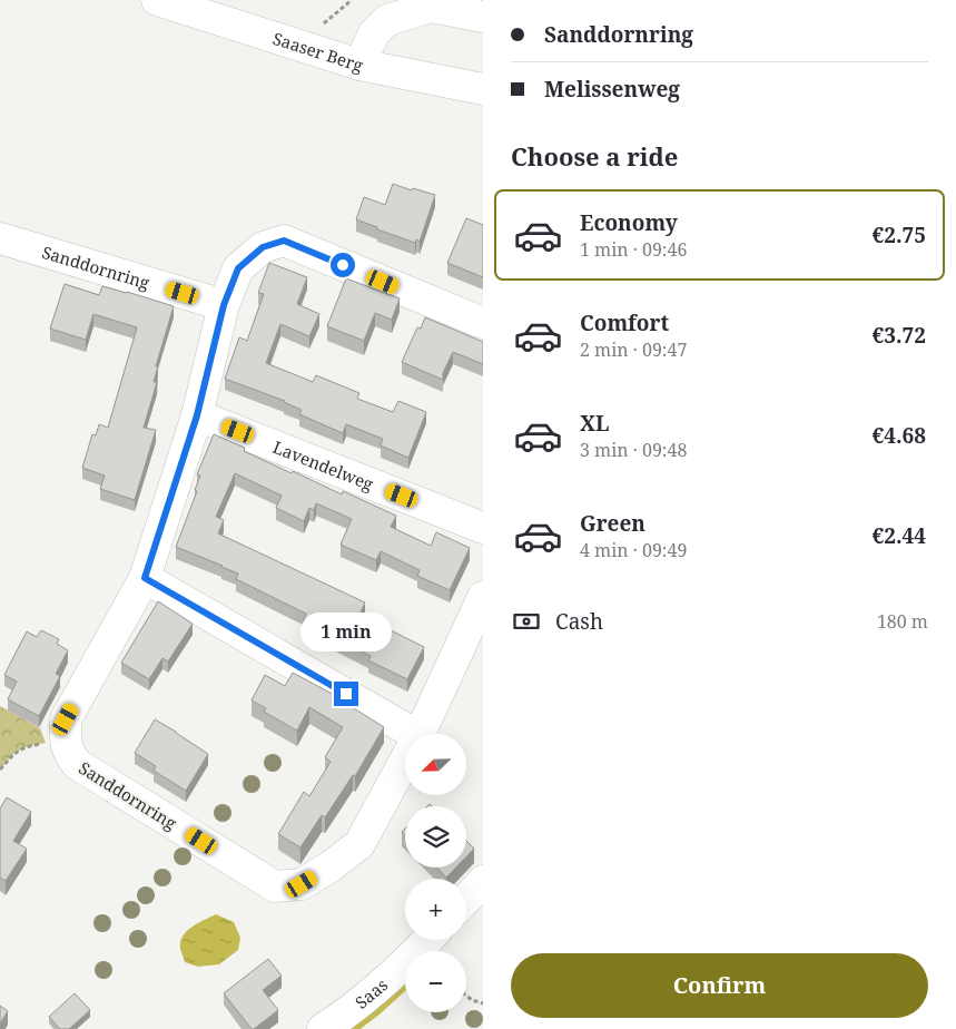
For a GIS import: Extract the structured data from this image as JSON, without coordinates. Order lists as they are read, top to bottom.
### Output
{
  "streets": {
    "street": [
      "Saaser Berg",
      "Sanddornring",
      "Lavendelweg",
      "Saas"
    ]
  },
  "north": "bottom left",
  "page": {
    "banner": ["Sanddornring", "Melissenweg"],
    "heading": "Choose a ride",
    "list": [
      {
        "name": "Economy",
        "note": "1 min · 09:46",
        "value": "€2.75"
      },
      {
        "name": "Comfort",
        "note": "2 min · 09:47",
        "value": "€3.72"
      },
      {
        "name": "XL",
        "note": "3 min · 09:48",
        "value": "€4.68"
      },
      {
        "name": "Green",
        "note": "4 min · 09:49",
        "value": "€2.44"
      }
    ],
    "pay": ["Cash", "180 m"],
    "bubble": "1 min",
    "map_buttons": ["+", "−"],
    "buttons": "Confirm"
  }
}
